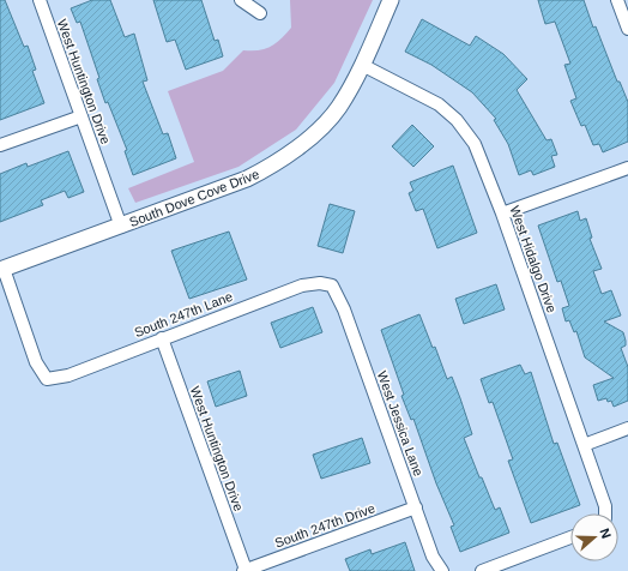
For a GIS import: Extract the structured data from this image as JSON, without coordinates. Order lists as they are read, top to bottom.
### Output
{
  "streets": {
    "street": [
      "West Huntington Drive",
      "South Dove Cove Drive",
      "West Hidalgo Drive",
      "South 247th Lane",
      "West Jessica Lane",
      "South 247th Drive"
    ]
  },
  "crossings": [
    ["West Huntington Drive", "South Dove Cove Drive"],
    ["West Huntington Drive", "South 247th Lane"],
    ["West Huntington Drive", "South 247th Drive"],
    ["South Dove Cove Drive", "West Hidalgo Drive"],
    ["South Dove Cove Drive", "South 247th Lane"],
    ["South 247th Lane", "West Jessica Lane"],
    ["West Jessica Lane", "South 247th Drive"]
  ],
  "north": "right"
}
